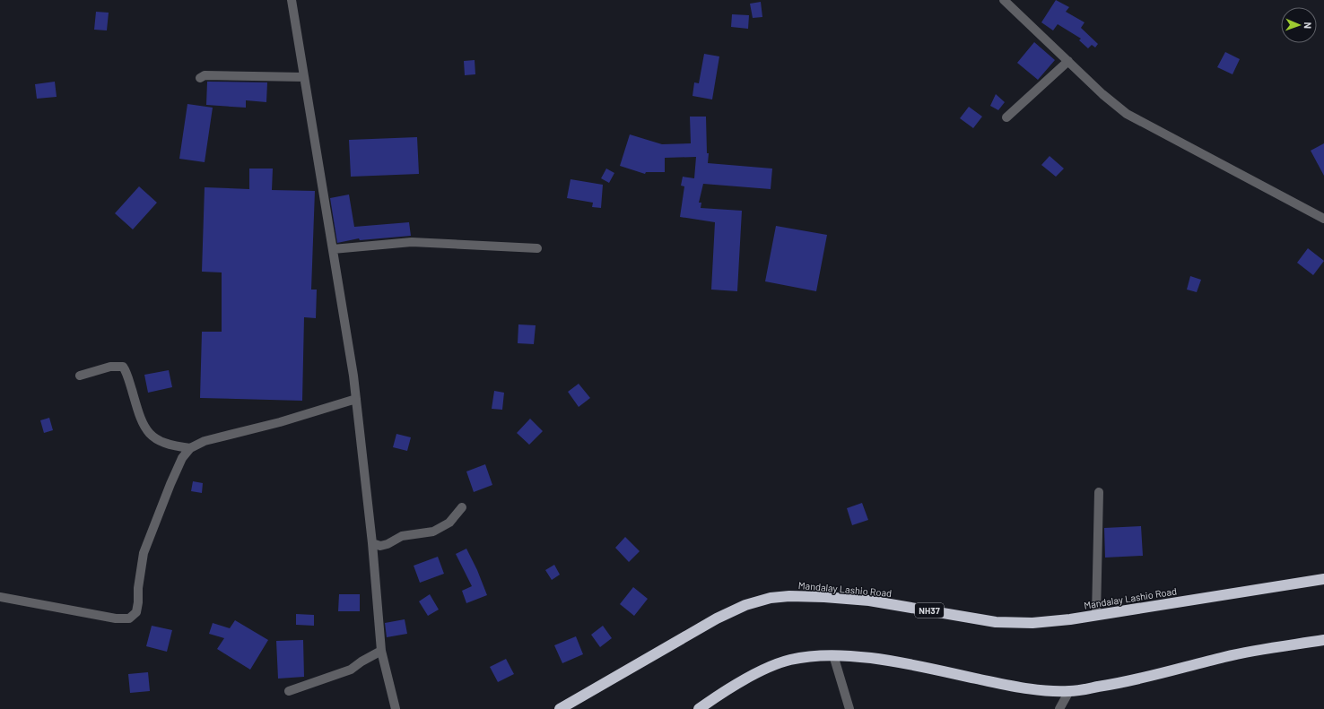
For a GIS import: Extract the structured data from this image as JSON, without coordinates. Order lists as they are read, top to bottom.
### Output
{
  "streets": {
    "highway": ["Mandalay Lashio Road", "NH37"]
  },
  "north": "right"
}
